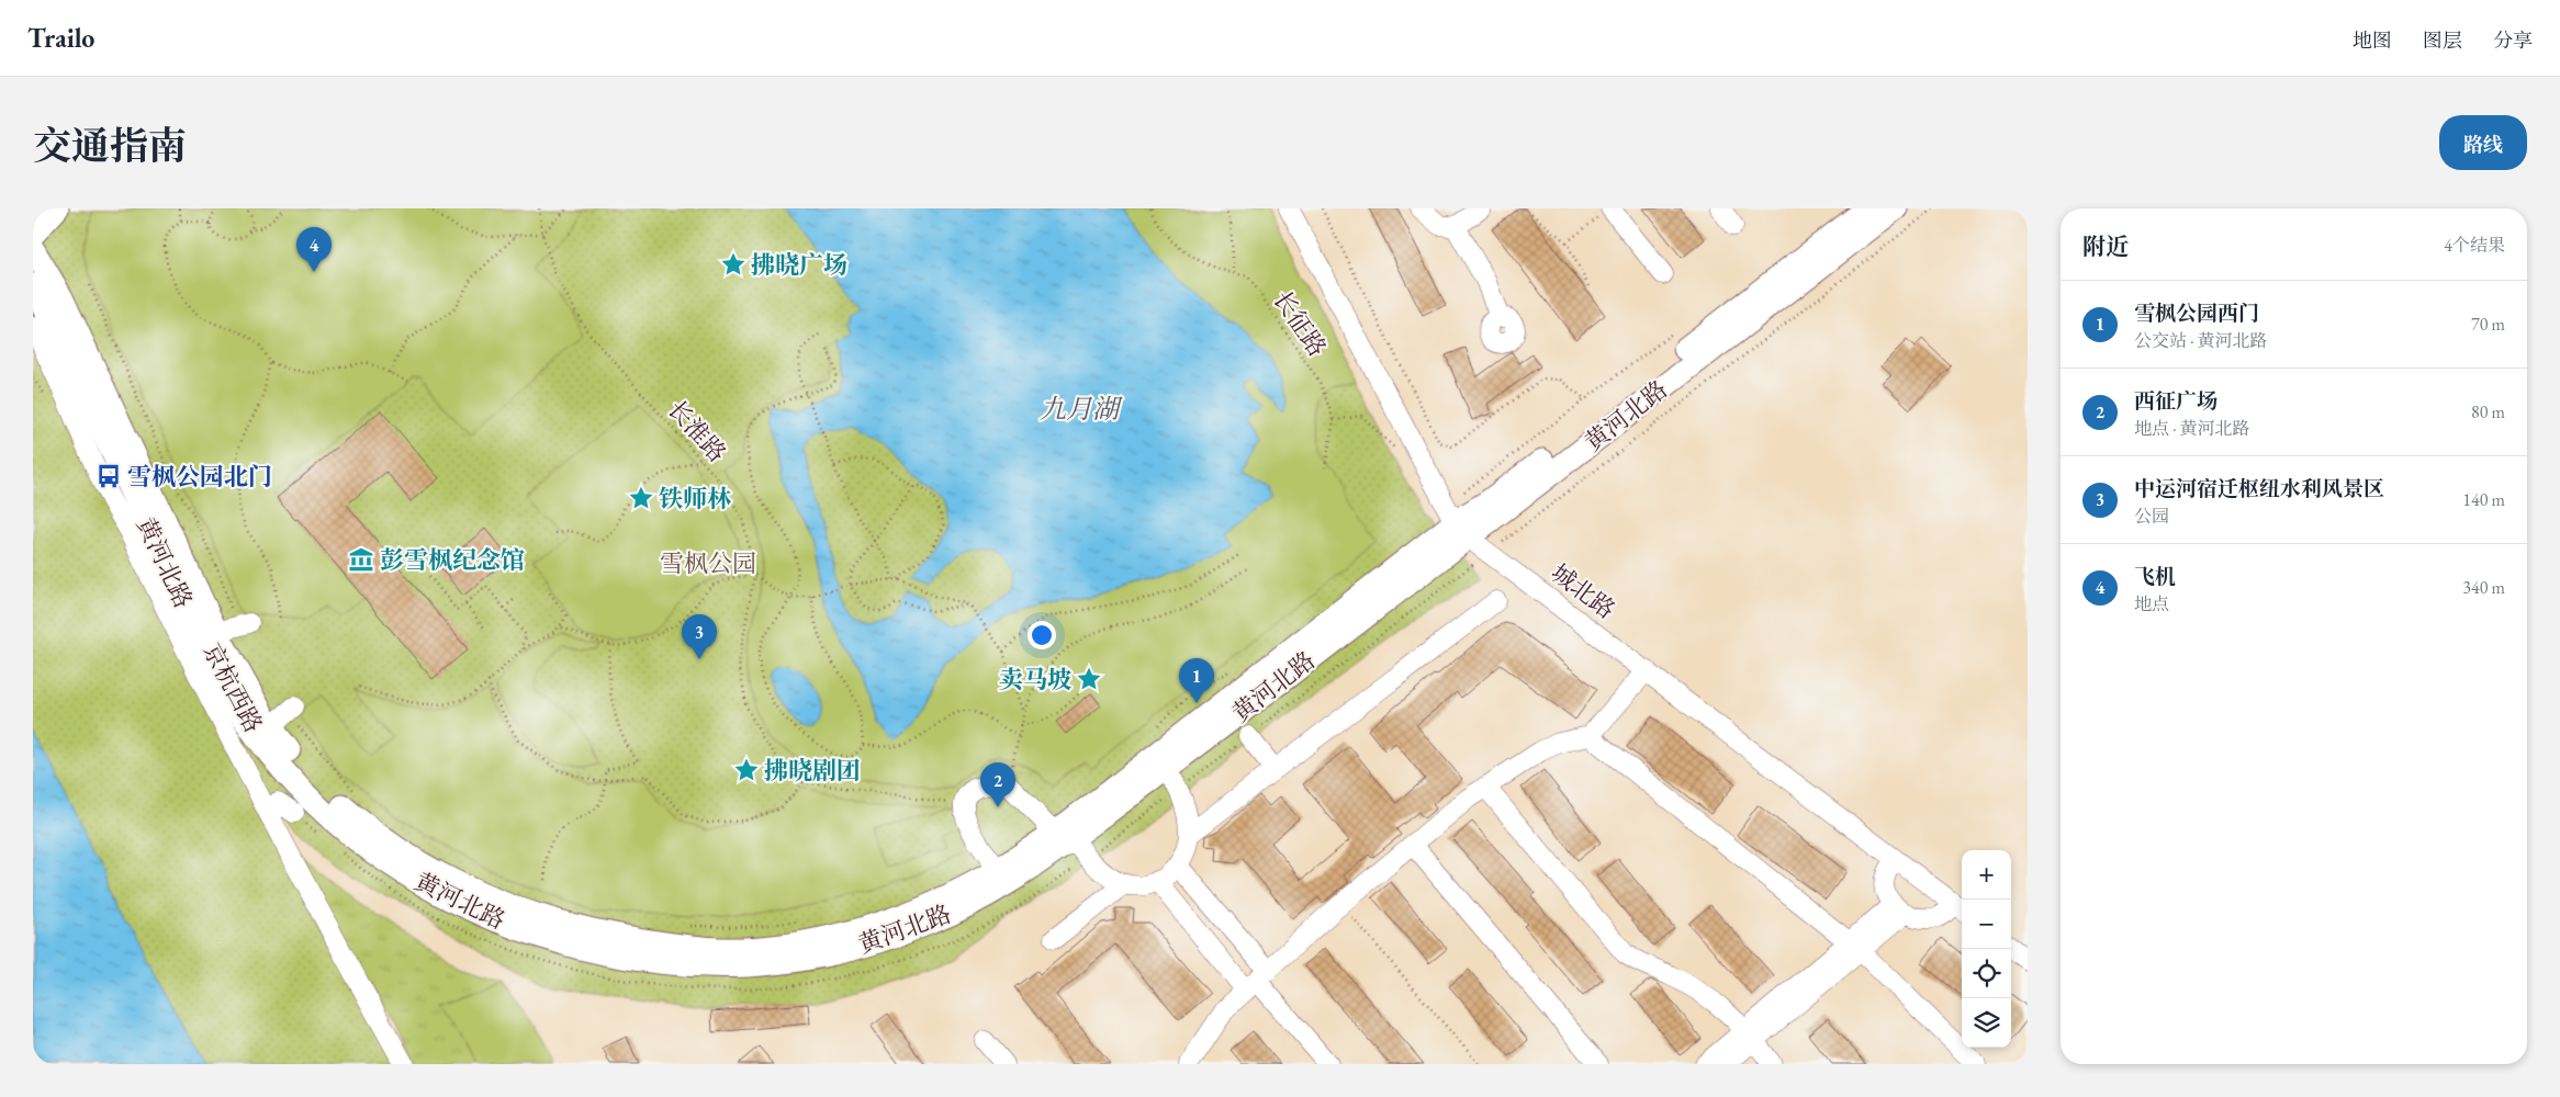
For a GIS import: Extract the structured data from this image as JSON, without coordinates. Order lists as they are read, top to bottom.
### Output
{
  "streets": {
    "main road": ["黄河北路"],
    "street": ["城北路", "京杭西路"],
    "path": ["长征路", "长淮路"]
  },
  "crossings": [
    ["黄河北路", "城北路"]
  ],
  "water": ["九月湖"],
  "parks": ["雪枫公园"],
  "places": {
    "place": [
      "拂晓广场",
      "铁师林",
      "卖马坡",
      "拂晓剧团"
    ],
    "bus stop": ["雪枫公园北门"],
    "museum": ["彭雪枫纪念馆"]
  },
  "page": {
    "header": "Trailo",
    "nav": ["地图", "图层", "分享"],
    "title": "交通指南",
    "buttons": "路线",
    "heading": ["附近", "4个结果"],
    "pins": [
      "4",
      "3",
      "1",
      "2"
    ],
    "list": [
      {
        "mark": "1",
        "name": "雪枫公园西门",
        "note": "公交站 · 黄河北路",
        "value": "70 m"
      },
      {
        "mark": "2",
        "name": "西征广场",
        "note": "地点 · 黄河北路",
        "value": "80 m"
      },
      {
        "mark": "3",
        "name": "中运河宿迁枢纽水利风景区",
        "note": "公园",
        "value": "140 m"
      },
      {
        "mark": "4",
        "name": "飞机",
        "note": "地点",
        "value": "340 m"
      }
    ],
    "map_buttons": ["+", "−"]
  }
}
